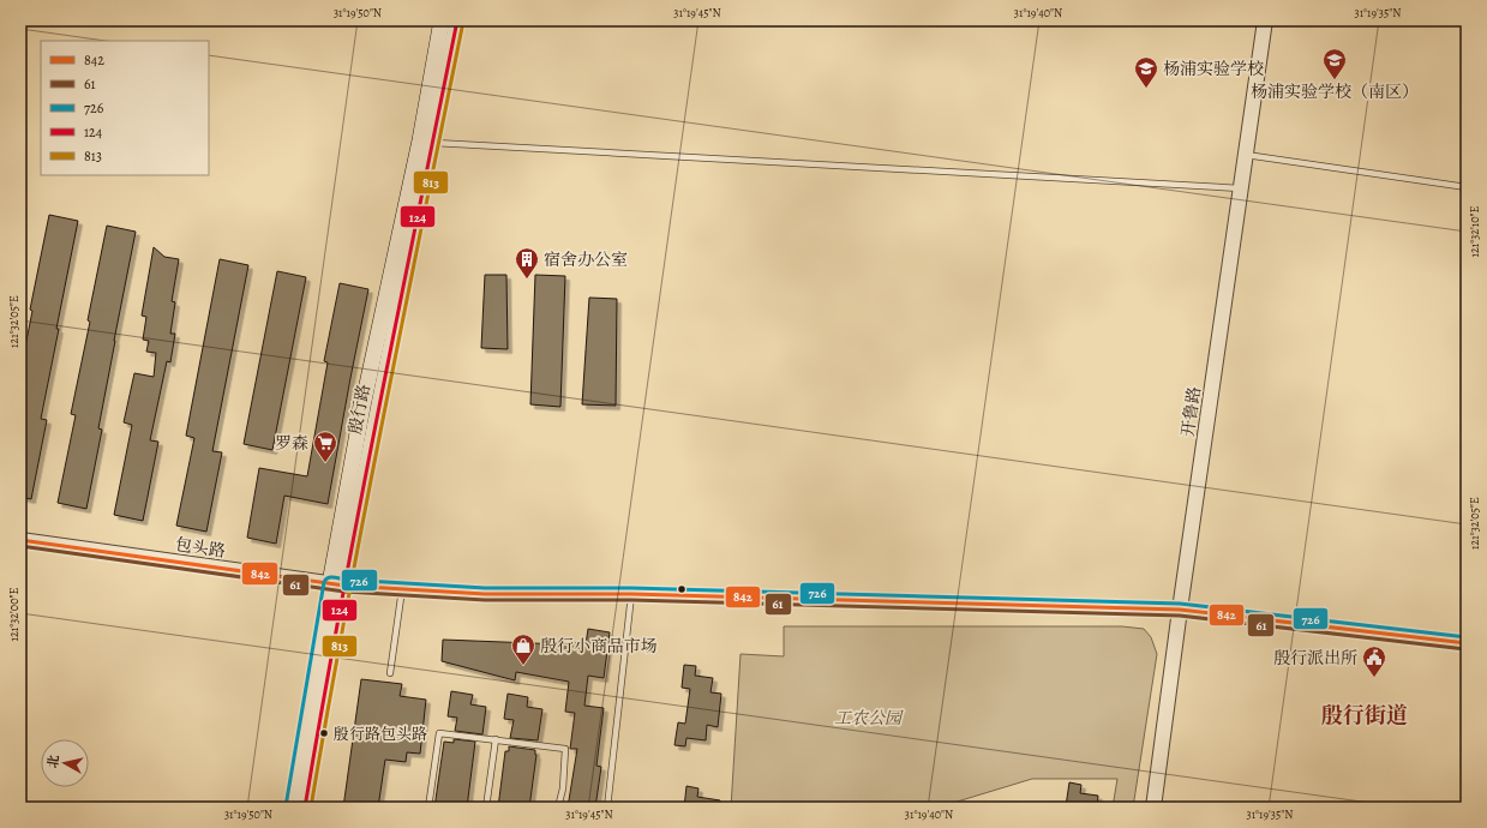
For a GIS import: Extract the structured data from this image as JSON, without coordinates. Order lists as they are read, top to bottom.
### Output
{
  "streets": {
    "main road": ["殷行路"],
    "street": ["开鲁路", "包头路"]
  },
  "crossings": [
    ["殷行路", "包头路"],
    ["开鲁路", "包头路"]
  ],
  "districts": ["殷行街道"],
  "parks": ["工农公园"],
  "places": {
    "school or university": ["杨浦实验学校（南区）", "杨浦实验学校"],
    "building": ["宿舍办公室"],
    "supermarket": ["罗森"],
    "shop": ["殷行小商品市场"],
    "public building": ["殷行派出所"],
    "other": ["殷行路包头路"]
  },
  "lines": [
    "transit line 124",
    "transit line 813",
    "transit line 842",
    "transit line 61",
    "transit line 726"
  ],
  "legend": [
    "842",
    "61",
    "726",
    "124",
    "813"
  ],
  "north": "left",
  "coordinates": [
    "31°19'50\"N",
    "31°19'45\"N",
    "31°19'40\"N",
    "31°19'35\"N",
    "121°32'10\"E",
    "121°32'05\"E",
    "121°32'00\"E"
  ]
}
